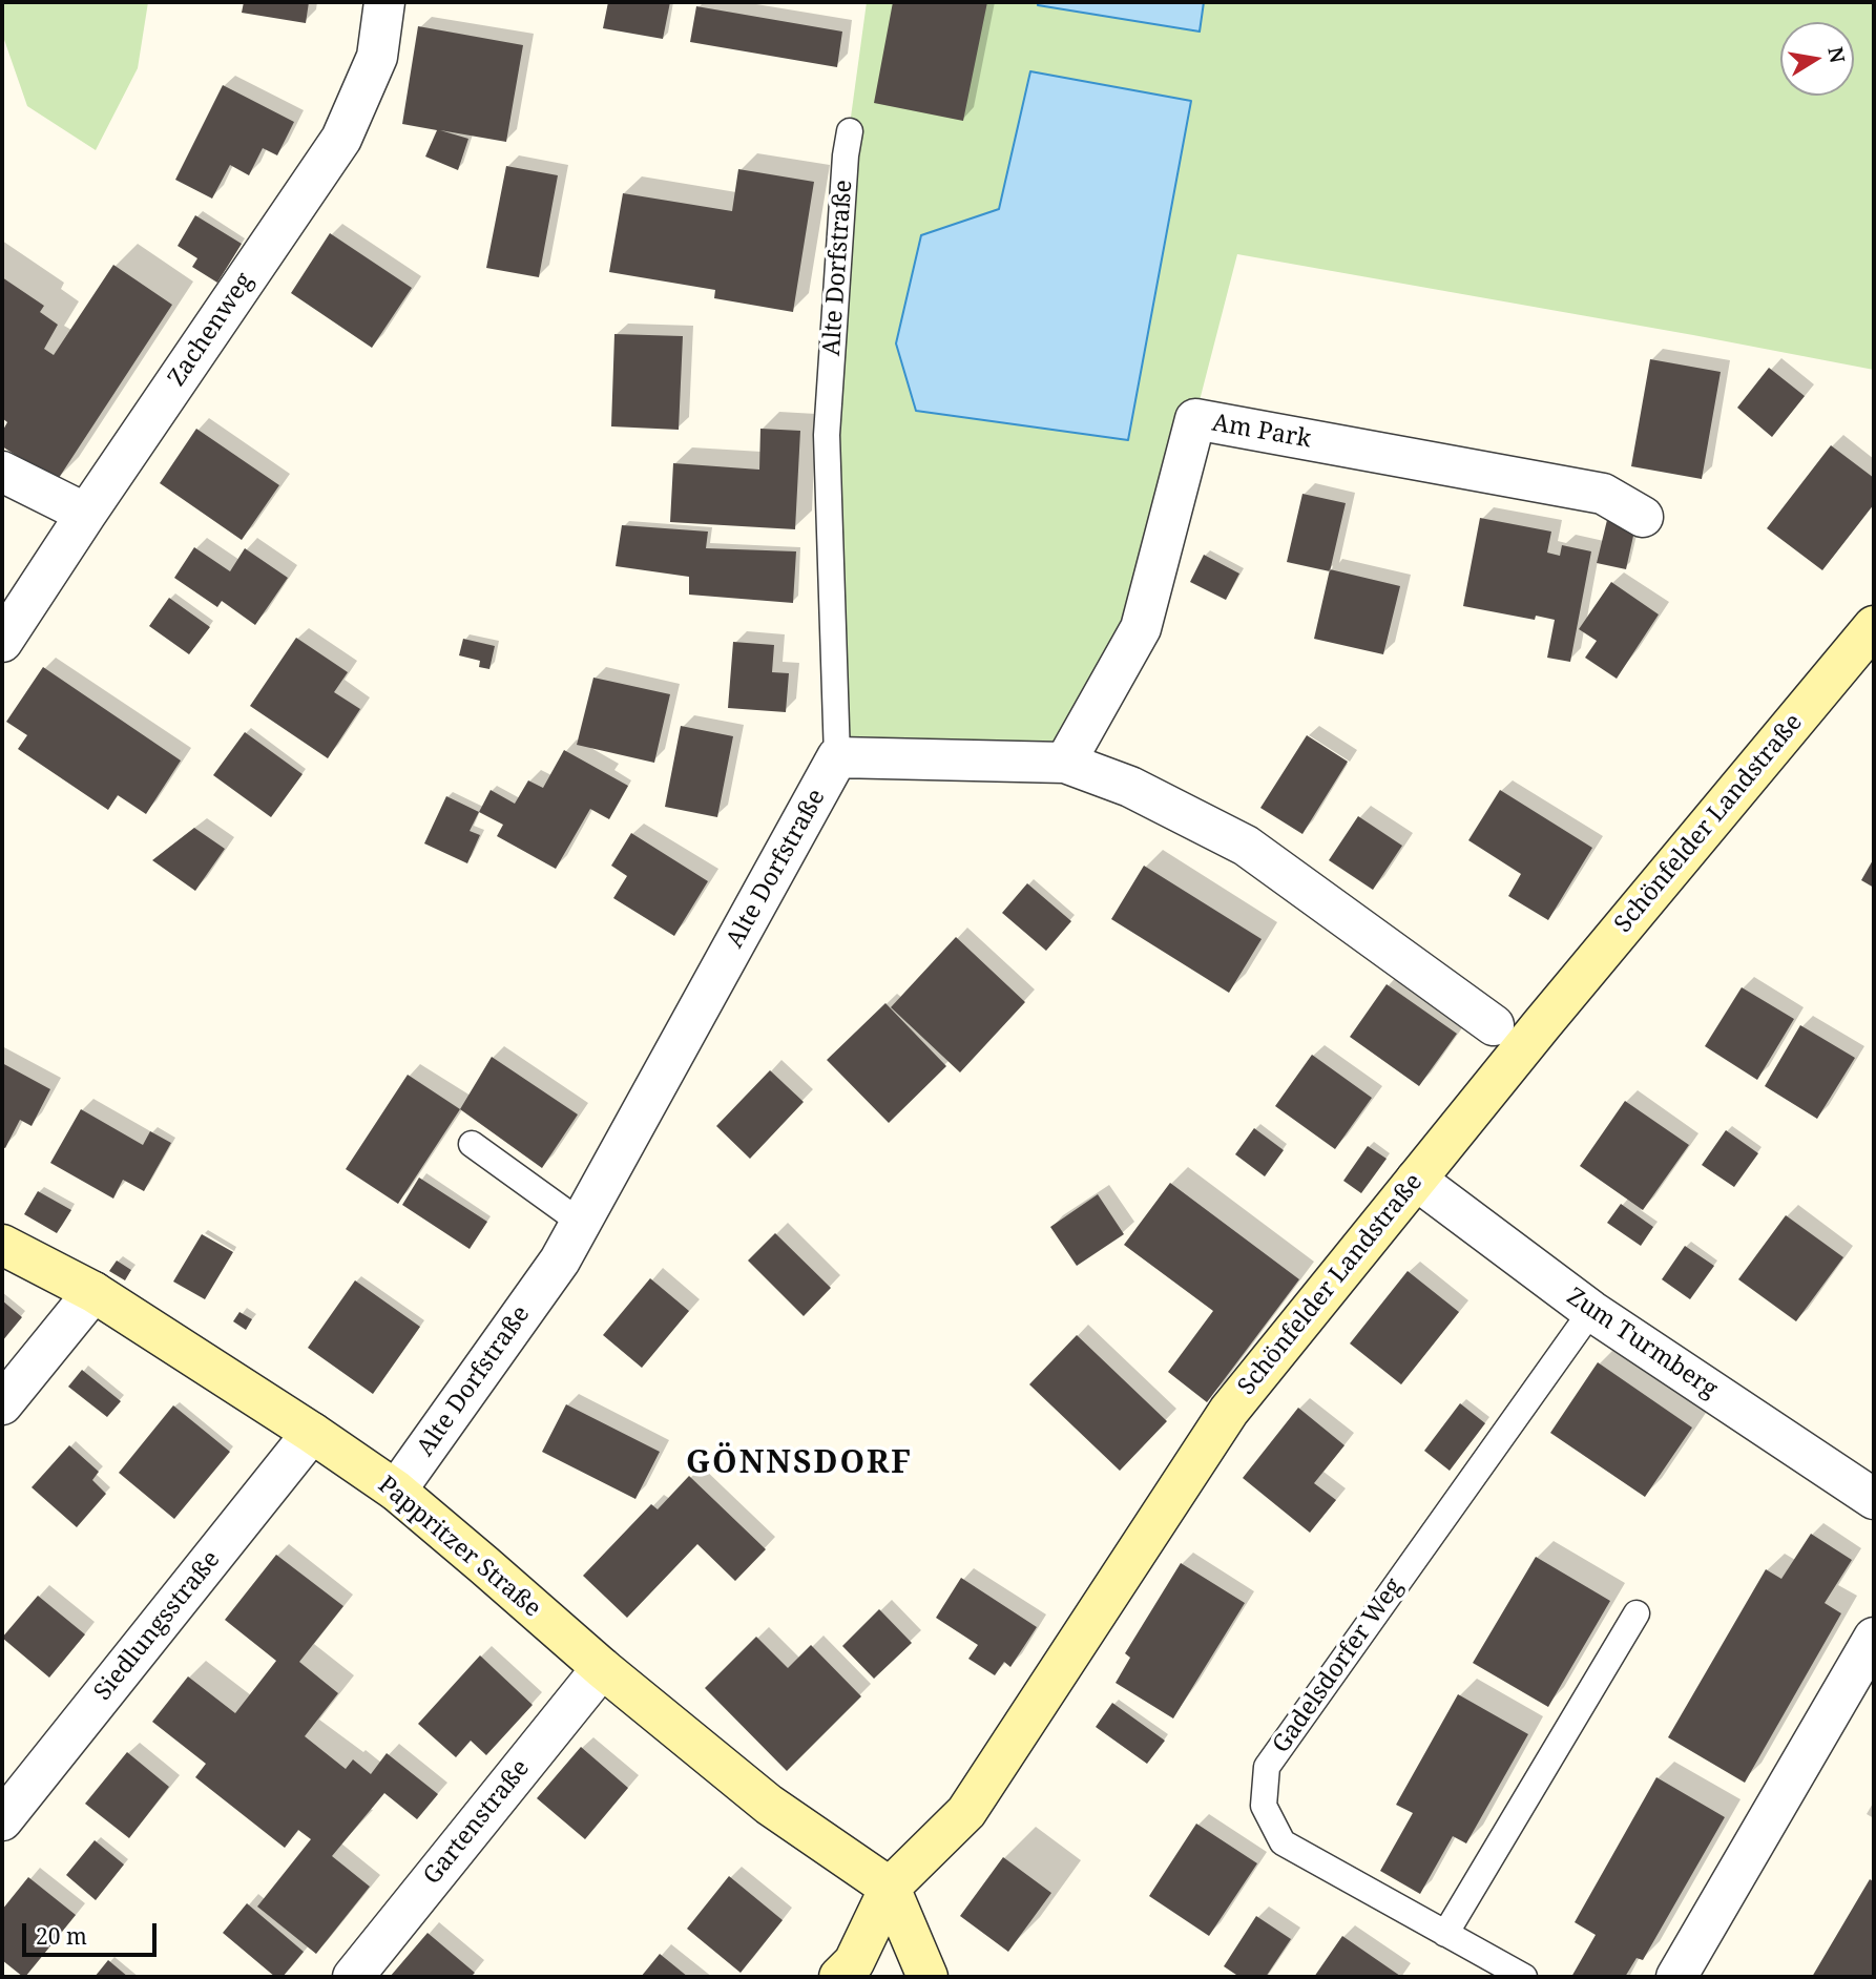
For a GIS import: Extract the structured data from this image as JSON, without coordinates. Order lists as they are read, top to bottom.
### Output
{
  "streets": {
    "street": [
      "Alte Dorfstraße",
      "Zachenweg",
      "Am Park",
      "Schönfelder Landstraße",
      "Zum Turmberg",
      "Pappritzer Straße",
      "Siedlungsstraße",
      "Gartenstraße"
    ],
    "lane": ["Gadelsdorfer Weg"]
  },
  "crossings": [
    ["Alte Dorfstraße", "Pappritzer Straße"],
    ["Schönfelder Landstraße", "Zum Turmberg"],
    ["Schönfelder Landstraße", "Pappritzer Straße"],
    ["Zum Turmberg", "Gadelsdorfer Weg"],
    ["Pappritzer Straße", "Siedlungsstraße"],
    ["Pappritzer Straße", "Gartenstraße"]
  ],
  "districts": ["GÖNNSDORF"],
  "scale_bar": "20 m",
  "north": "right"
}
